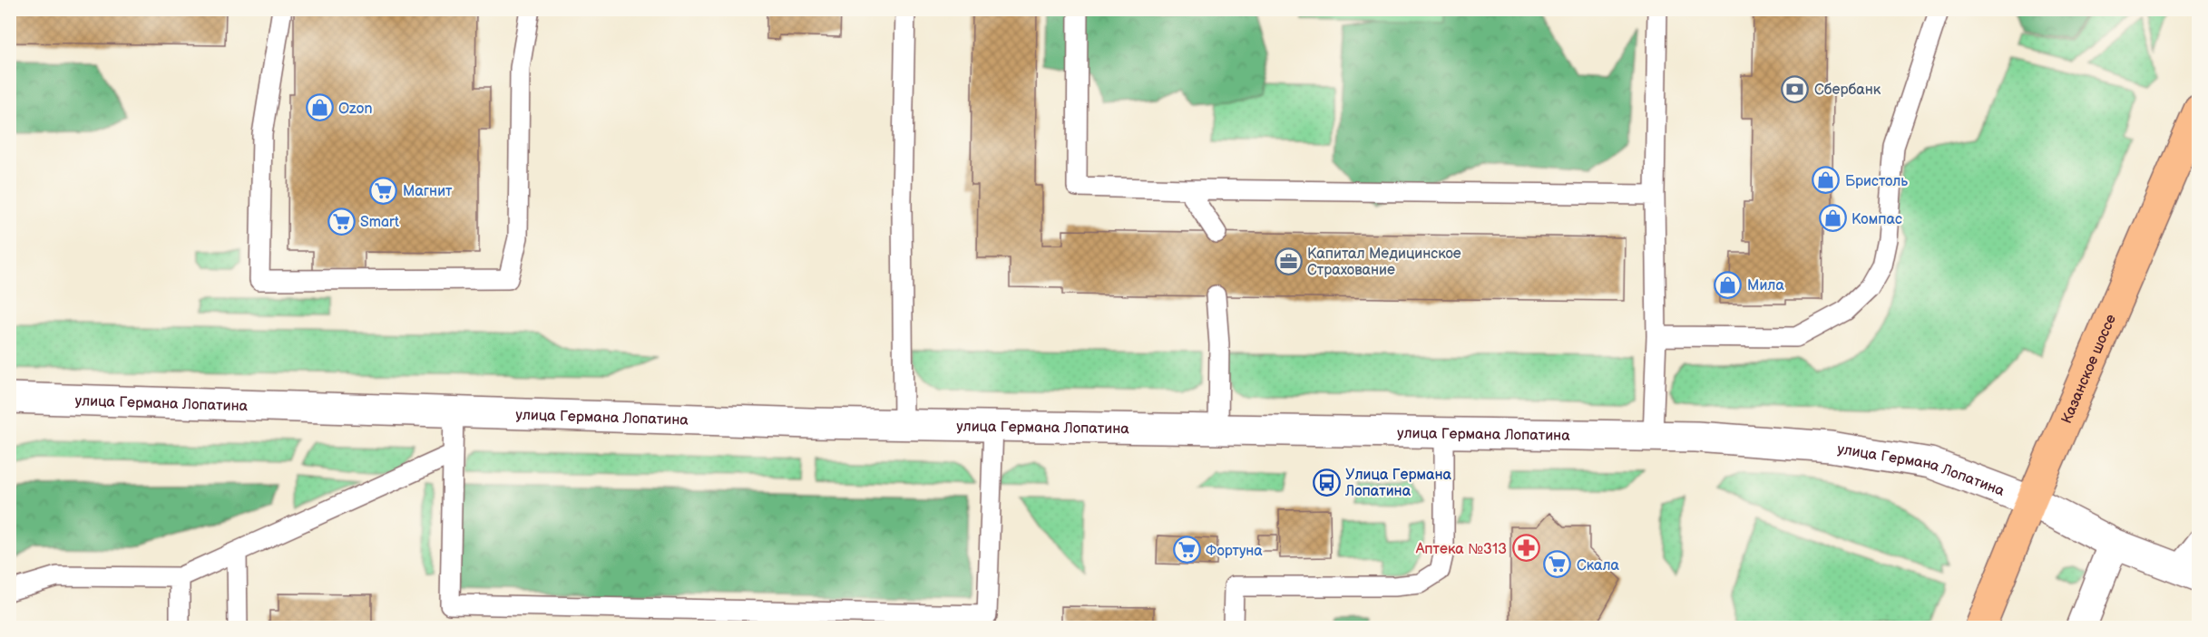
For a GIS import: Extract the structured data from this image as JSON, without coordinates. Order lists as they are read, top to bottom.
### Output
{
  "streets": {
    "main road": ["Казанское шоссе"],
    "street": ["улица Германа Лопатина"]
  },
  "crossings": [
    ["Казанское шоссе", "улица Германа Лопатина"]
  ],
  "places": {
    "bank": ["Сбербанк"],
    "shop": [
      "Ozon",
      "Бристоль",
      "Компас",
      "Мила"
    ],
    "supermarket": [
      "Магнит",
      "Smart",
      "Фортуна",
      "Скала"
    ],
    "office": ["Капитал Медицинское Страхование"],
    "bus stop": ["Улица Германа Лопатина"],
    "pharmacy": ["Аптека №313"]
  }
}
